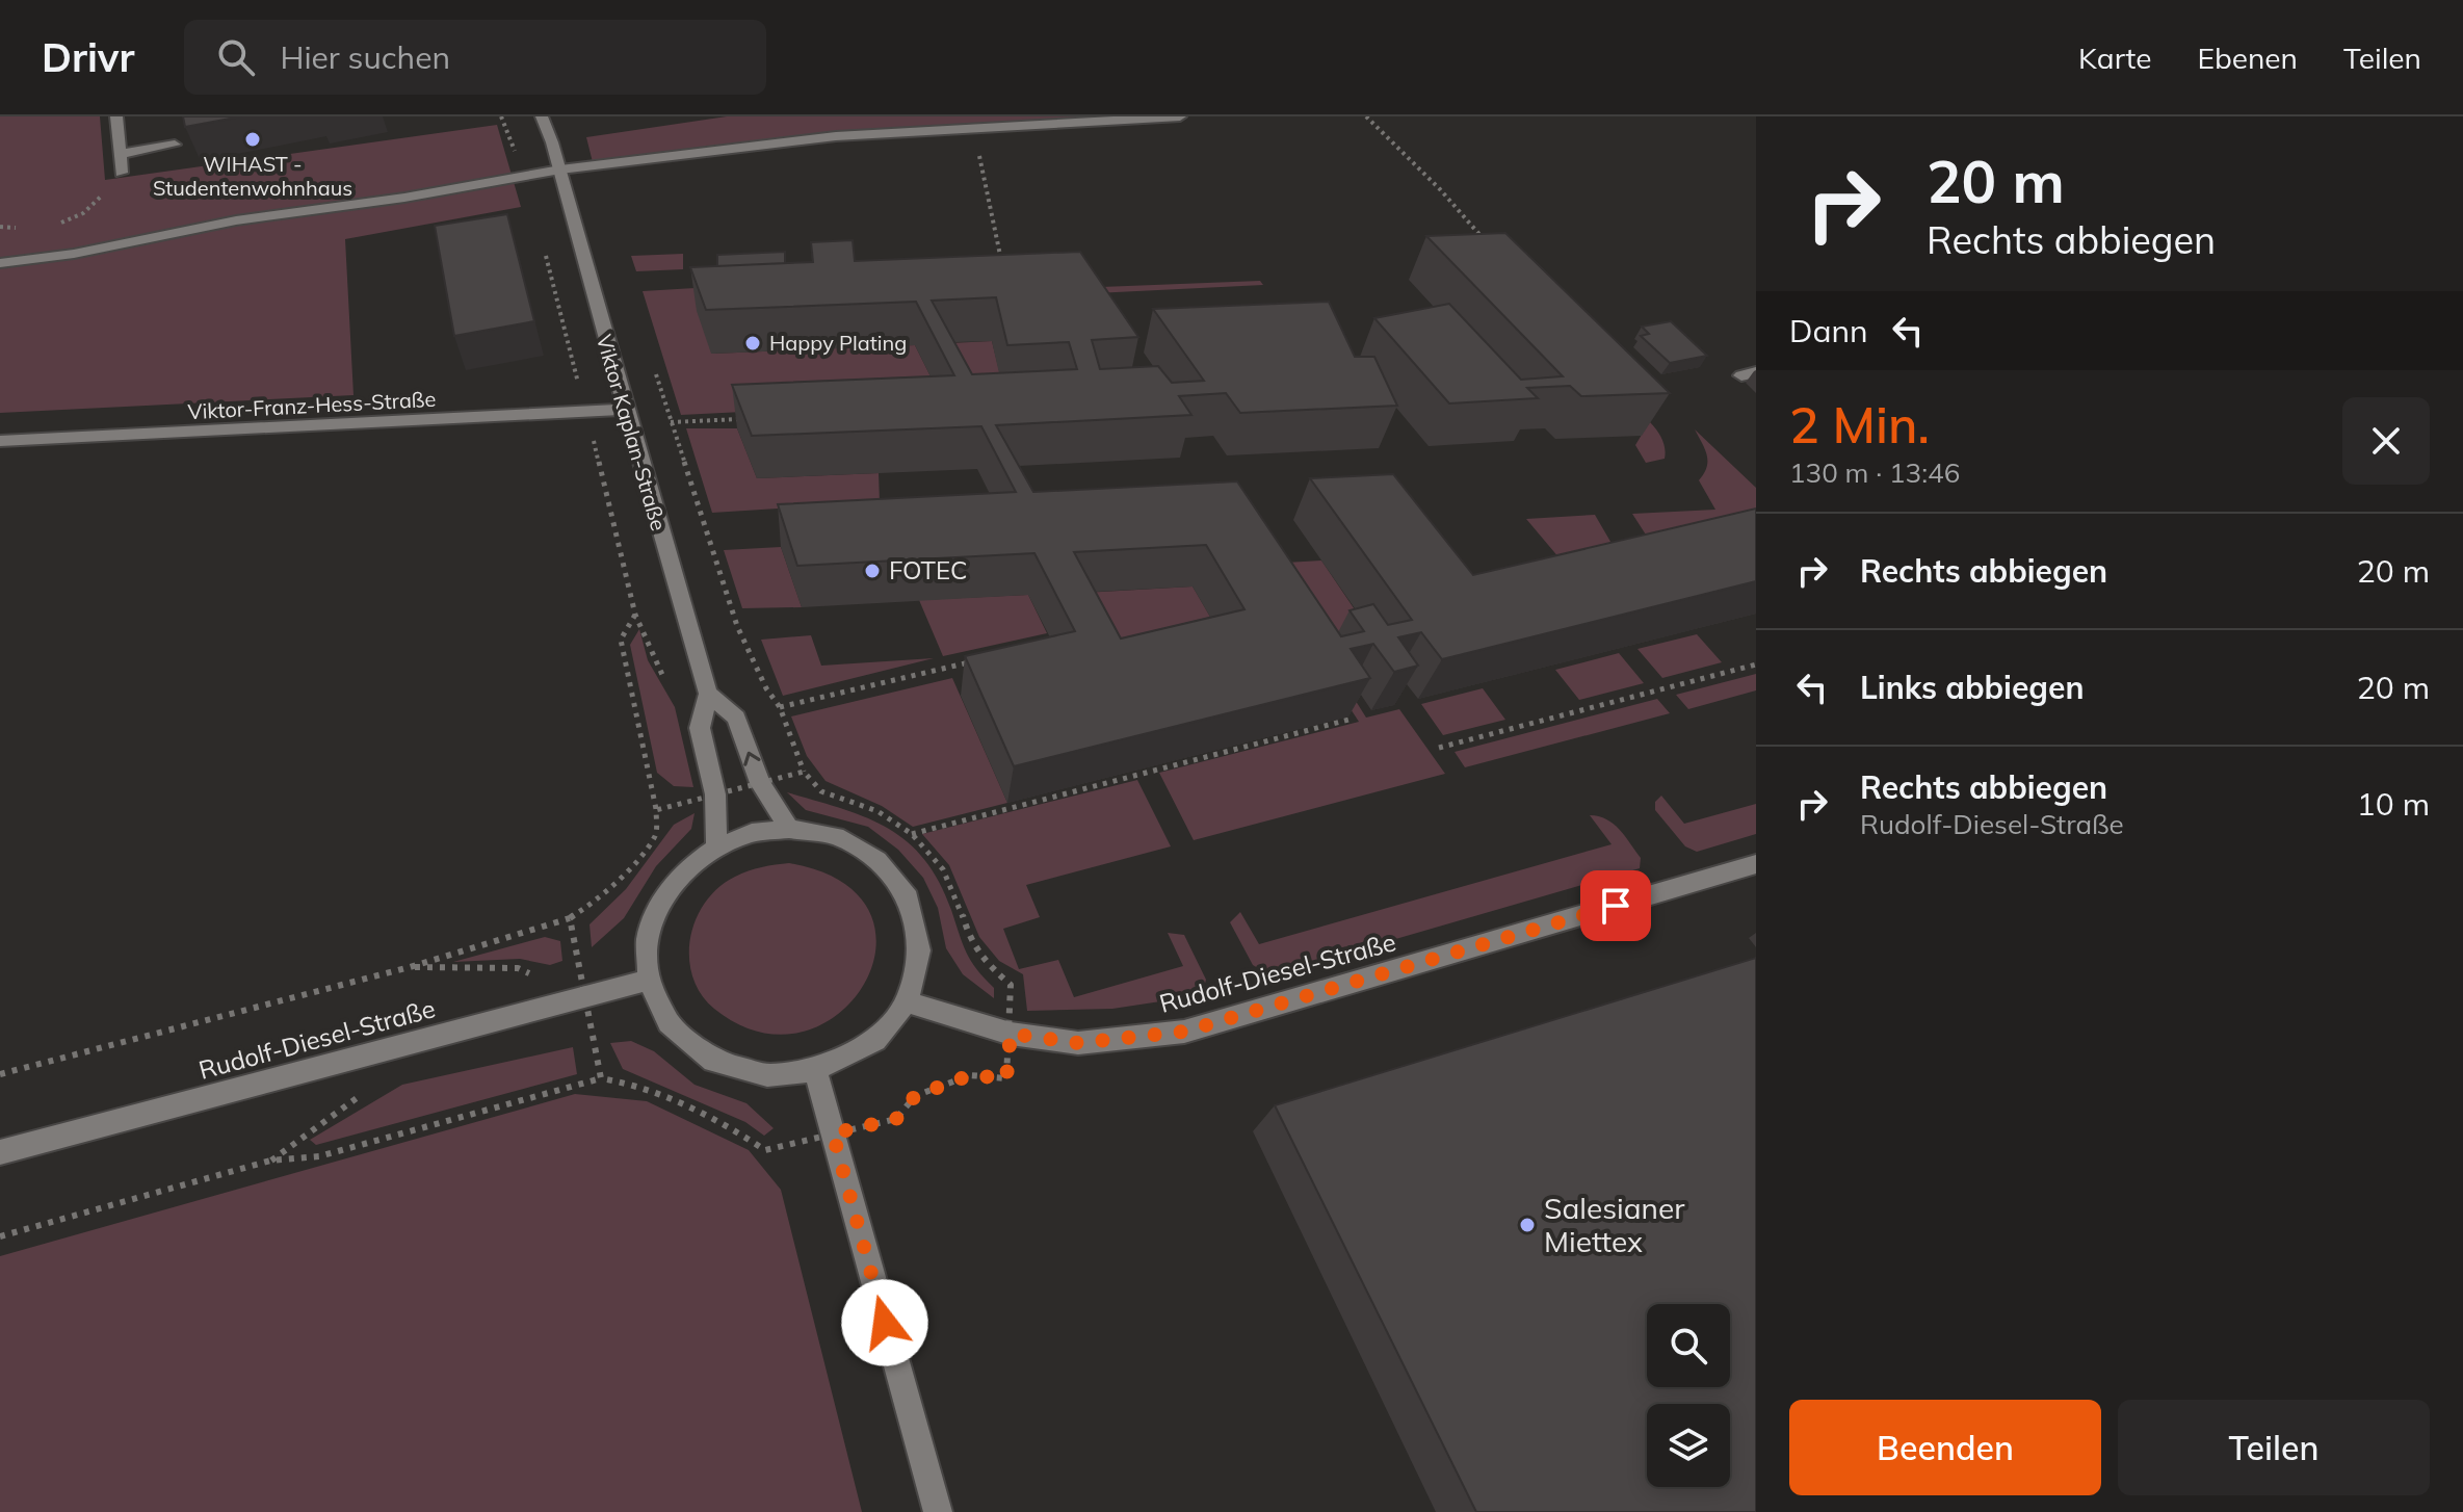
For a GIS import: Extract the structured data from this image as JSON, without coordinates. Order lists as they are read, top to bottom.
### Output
{
  "streets": {
    "street": ["Viktor-Franz-Hess-Straße", "Viktor Kaplan-Straße", "Rudolf-Diesel-Straße"]
  },
  "crossings": [
    ["Viktor-Franz-Hess-Straße", "Viktor Kaplan-Straße"],
    ["Viktor Kaplan-Straße", "Rudolf-Diesel-Straße"]
  ],
  "places": [
    "WIHAST - Studentenwohnhaus",
    "Happy Plating",
    "FOTEC",
    "Salesianer Miettex"
  ],
  "page": {
    "header": "Drivr",
    "search": "Hier suchen",
    "nav": ["Karte", "Ebenen", "Teilen"],
    "turn": ["20 m", "Rechts abbiegen"],
    "then": "Dann",
    "heading": ["2 Min.", "130 m · 13:46"],
    "list": [
      {
        "name": "Rechts abbiegen",
        "value": "20 m"
      },
      {
        "name": "Links abbiegen",
        "value": "20 m"
      },
      {
        "name": "Rechts abbiegen",
        "note": "Rudolf-Diesel-Straße",
        "value": "10 m"
      }
    ],
    "buttons": ["Beenden", "Teilen"]
  }
}
